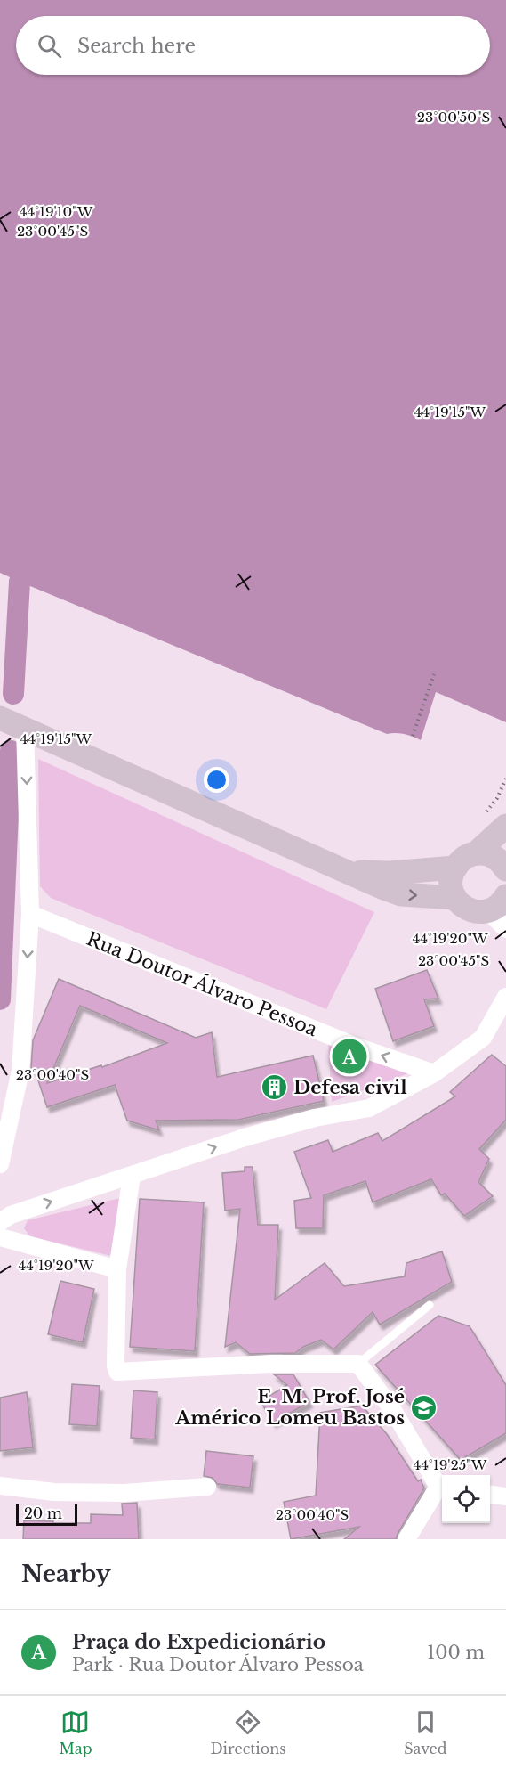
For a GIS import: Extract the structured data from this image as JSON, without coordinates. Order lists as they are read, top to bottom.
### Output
{
  "streets": {
    "street": ["Rua Doutor Álvaro Pessoa"]
  },
  "one_way": ["Rua Doutor Álvaro Pessoa"],
  "places": {
    "building": ["Defesa civil"],
    "school or university": ["E. M. Prof. José Américo Lomeu Bastos"]
  },
  "scale_bar": "20 m",
  "page": {
    "search": "Search here",
    "pins": "A",
    "scale": "20 m",
    "heading": "Nearby",
    "list": [
      {
        "mark": "A",
        "name": "Praça do Expedicionário",
        "note": "Park · Rua Doutor Álvaro Pessoa",
        "value": "100 m"
      }
    ],
    "nav": ["Map", "Directions", "Saved"]
  },
  "coordinates": [
    "23°00'50\"S",
    "44°19'10\"W",
    "23°00'45\"S",
    "44°19'15\"W",
    "44°19'20\"W",
    "23°00'40\"S",
    "44°19'25\"W"
  ]
}
